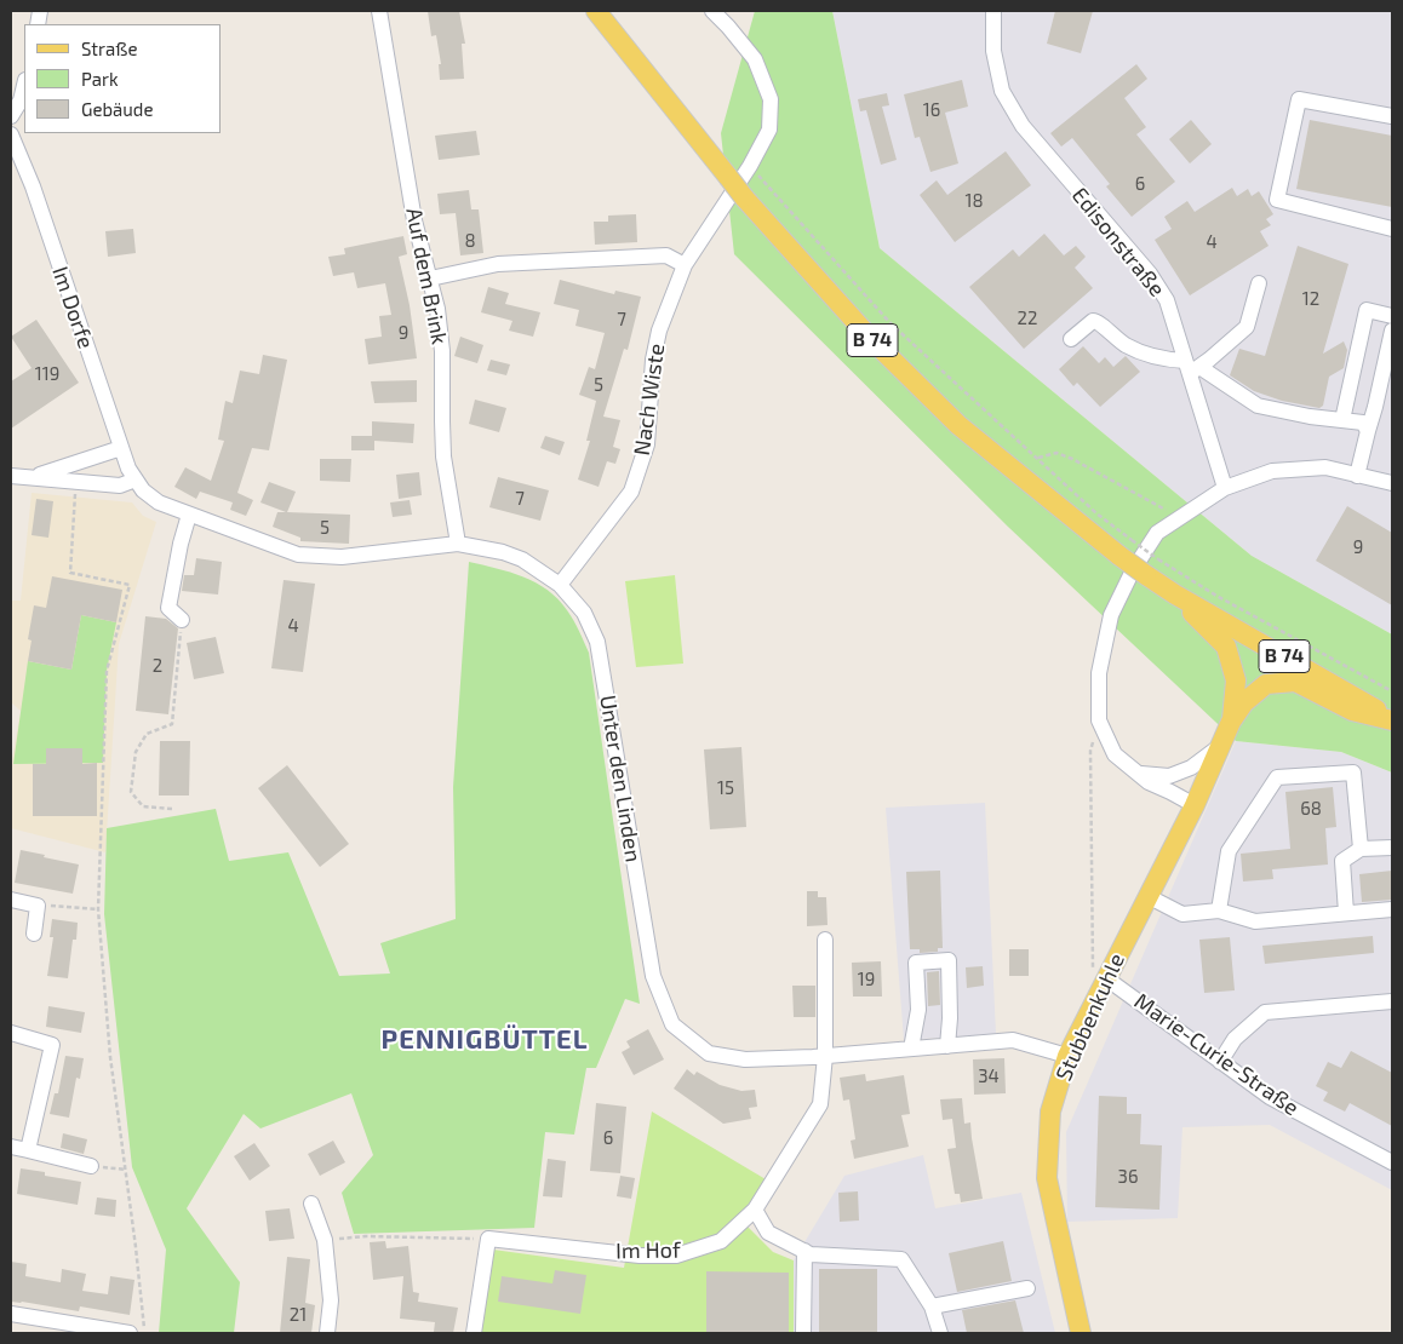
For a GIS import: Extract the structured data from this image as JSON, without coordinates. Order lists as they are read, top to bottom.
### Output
{
  "streets": {
    "main road": ["B 74", "Stubbenkuhle"],
    "street": [
      "Edisonstraße",
      "Auf dem Brink",
      "Im Dorfe",
      "Nach Wiste",
      "Unter den Linden",
      "Marie-Curie-Straße",
      "Im Hof"
    ]
  },
  "crossings": [
    ["Auf dem Brink", "Unter den Linden"],
    ["Im Dorfe", "Unter den Linden"],
    ["B 74", "Stubbenkuhle"],
    ["Nach Wiste", "Unter den Linden"],
    ["Unter den Linden", "Stubbenkuhle"],
    ["Unter den Linden", "Im Hof"],
    ["Stubbenkuhle", "Marie-Curie-Straße"]
  ],
  "districts": ["PENNIGBÜTTEL"],
  "house_numbers": [
    "16",
    "6",
    "18",
    "8",
    "4",
    "12",
    "22",
    "7",
    "9",
    "119",
    "5",
    "7",
    "5",
    "9",
    "4",
    "2",
    "15",
    "68",
    "19",
    "34",
    "6",
    "36",
    "21"
  ],
  "legend": ["Straße", "Park", "Gebäude"]
}
